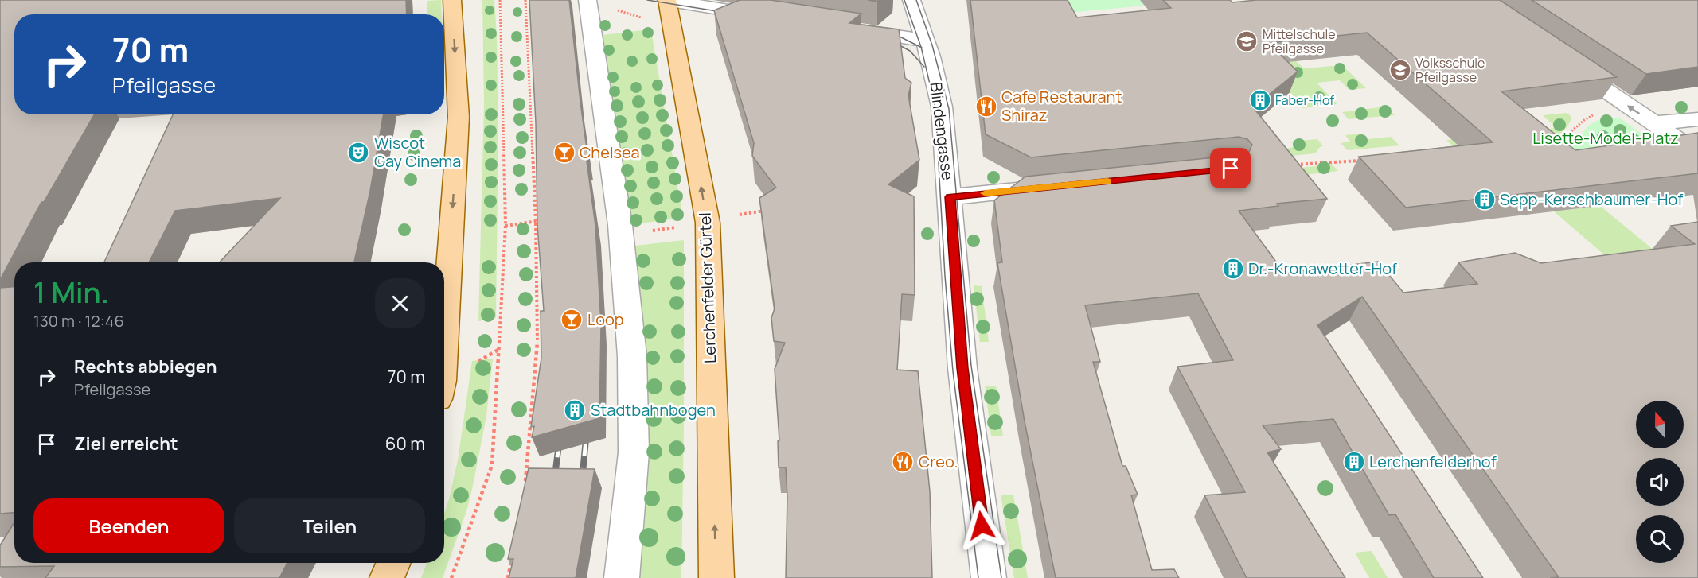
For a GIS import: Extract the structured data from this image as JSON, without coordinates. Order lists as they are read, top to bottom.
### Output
{
  "streets": {
    "main road": ["Lerchenfelder Gürtel"],
    "street": ["Blindengasse"]
  },
  "one_way": ["Lerchenfelder Gürtel"],
  "parks": ["Lisette-Model-Platz"],
  "places": {
    "school or university": ["Mittelschule Pfeilgasse", "Volksschule Pfeilgasse"],
    "building": [
      "Faber-Hof",
      "Sepp-Kerschbaumer-Hof",
      "Dr.-Kronawetter-Hof",
      "Stadtbahnbogen",
      "Lerchenfelderhof"
    ],
    "restaurant": ["Cafe Restaurant Shiraz", "Creo."],
    "theatre": ["Wiscot Gay Cinema"],
    "bar": ["Chelsea", "Loop"]
  },
  "north": "top",
  "page": {
    "turn": ["70 m", "Pfeilgasse"],
    "heading": ["1 Min.", "130 m · 12:46"],
    "list": [
      {
        "name": "Rechts abbiegen",
        "note": "Pfeilgasse",
        "value": "70 m"
      },
      {
        "name": "Ziel erreicht",
        "value": "60 m"
      }
    ],
    "buttons": ["Beenden", "Teilen"]
  }
}
